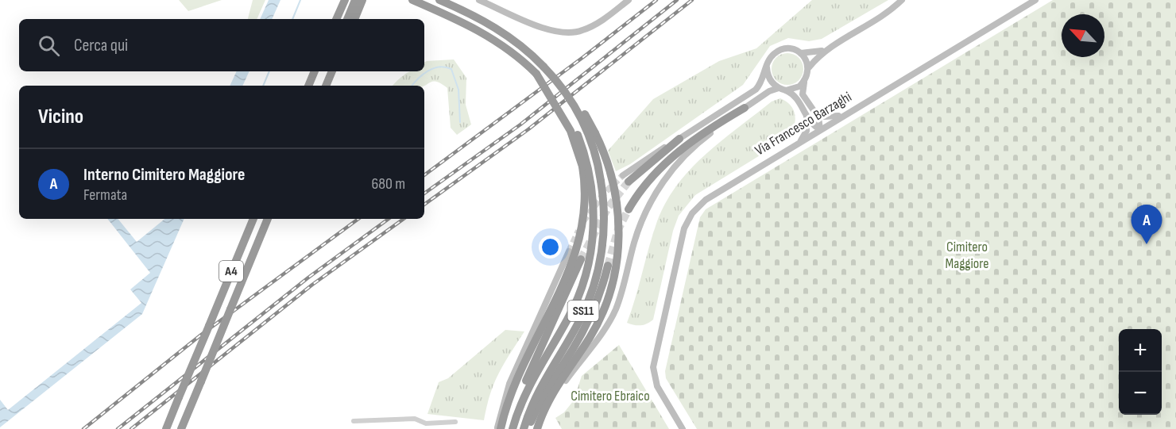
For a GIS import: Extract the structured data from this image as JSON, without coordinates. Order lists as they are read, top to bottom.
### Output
{
  "streets": {
    "highway": ["A4", "SS11"],
    "street": ["Via Francesco Barzaghi"]
  },
  "parks": ["Cimitero Maggiore", "Cimitero Ebraico"],
  "north": "top left",
  "page": {
    "search": "Cerca qui",
    "heading": "Vicino",
    "list": [
      {
        "mark": "A",
        "name": "Interno Cimitero Maggiore",
        "note": "Fermata",
        "value": "680 m"
      }
    ],
    "pins": "A",
    "map_buttons": ["+", "−"]
  }
}
